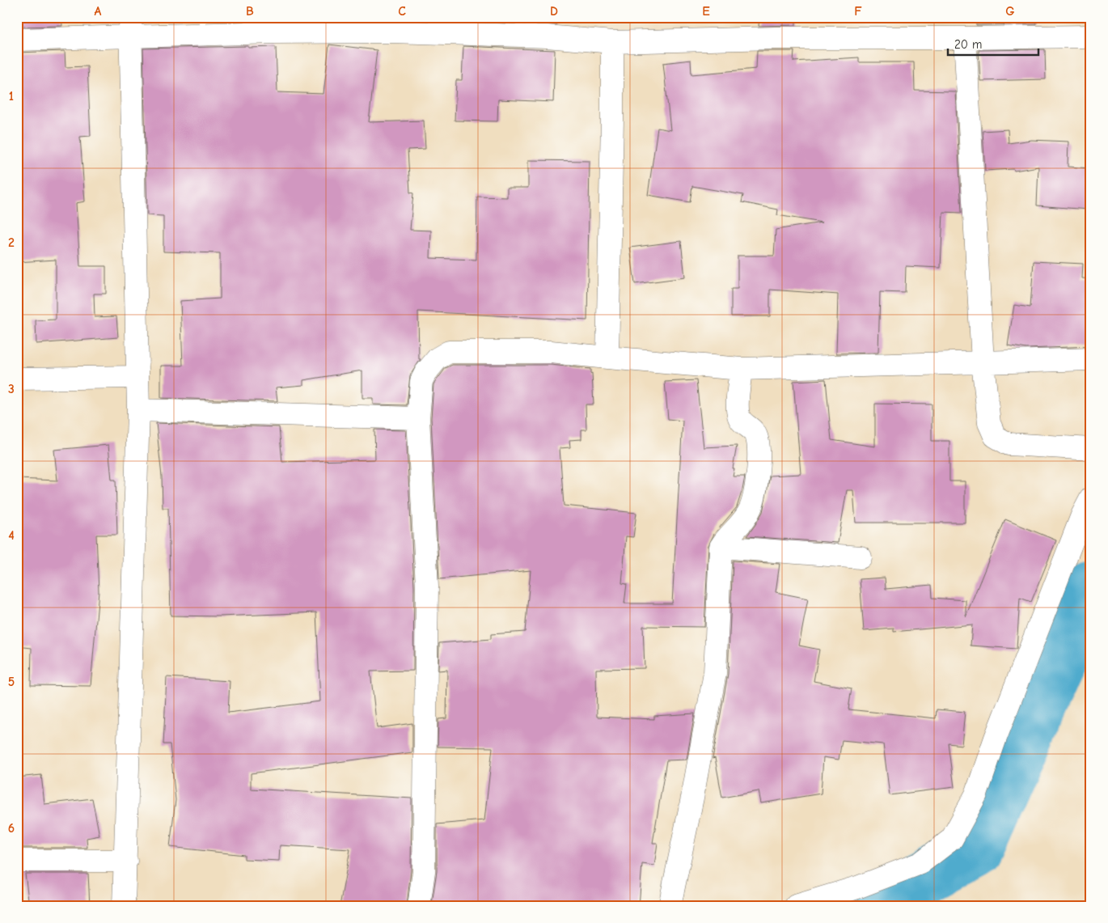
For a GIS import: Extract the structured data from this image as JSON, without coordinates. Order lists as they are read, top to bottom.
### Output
{
  "scale_bar": "20 m",
  "grid": {
    "columns": [
      "A",
      "B",
      "C",
      "D",
      "E",
      "F",
      "G"
    ],
    "rows": [
      "1",
      "2",
      "3",
      "4",
      "5",
      "6"
    ]
  }
}
